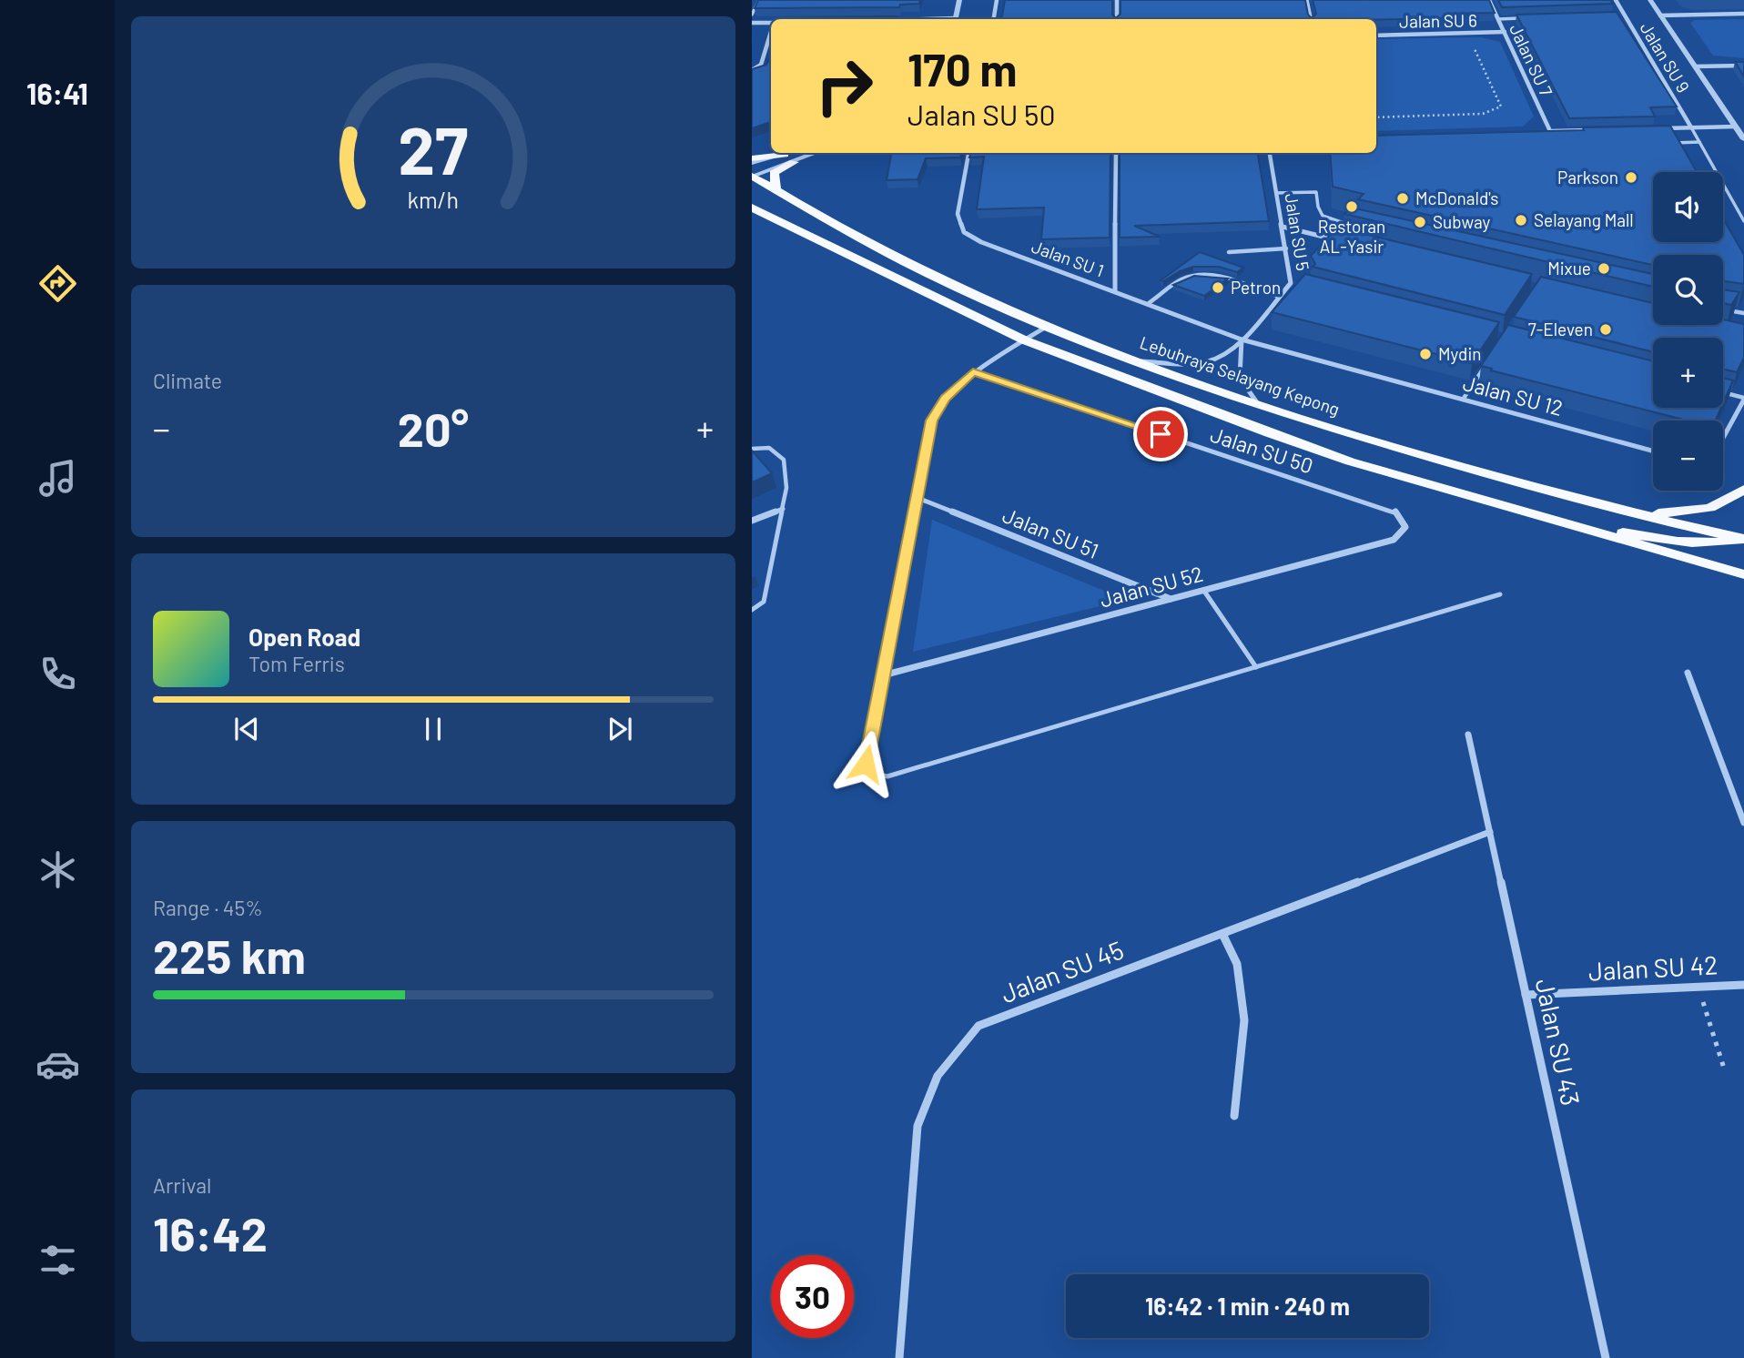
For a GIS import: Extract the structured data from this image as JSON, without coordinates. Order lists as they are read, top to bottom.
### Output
{
  "streets": {
    "main road": ["Lebuhraya Selayang Kepong"],
    "street": [
      "Jalan SU 6",
      "Jalan SU 9",
      "Jalan SU 7",
      "Jalan SU 5",
      "Jalan SU 1",
      "Jalan SU 12",
      "Jalan SU 50",
      "Jalan SU 51",
      "Jalan SU 52",
      "Jalan SU 42",
      "Jalan SU 45",
      "Jalan SU 43"
    ]
  },
  "crossings": [
    ["Jalan SU 6", "Jalan SU 7"],
    ["Jalan SU 5", "Jalan SU 1"],
    ["Jalan SU 5", "Lebuhraya Selayang Kepong"],
    ["Jalan SU 5", "Jalan SU 12"],
    ["Jalan SU 1", "Jalan SU 12"],
    ["Jalan SU 50", "Jalan SU 52"],
    ["Jalan SU 51", "Jalan SU 52"],
    ["Jalan SU 42", "Jalan SU 43"],
    ["Jalan SU 45", "Jalan SU 43"]
  ],
  "places": [
    "Parkson",
    "McDonald's",
    "Restoran AL-Yasir",
    "Selayang Mall",
    "Subway",
    "Mixue",
    "Petron",
    "7-Eleven",
    "Mydin"
  ],
  "page": {
    "tabs": "16:41",
    "turn": ["170 m", "Jalan SU 50"],
    "map_buttons": ["+", "−"],
    "tile": [
      "Climate",
      ["Range · 45%", "225 km"],
      ["Arrival", "16:42"]
    ],
    "heat": ["−", "20°", "+"],
    "song": ["Open Road", "Tom Ferris"],
    "limit": "30",
    "trip": "16:42 · 1 min · 240 m",
    "gauge": ["27", "km/h"]
  }
}
